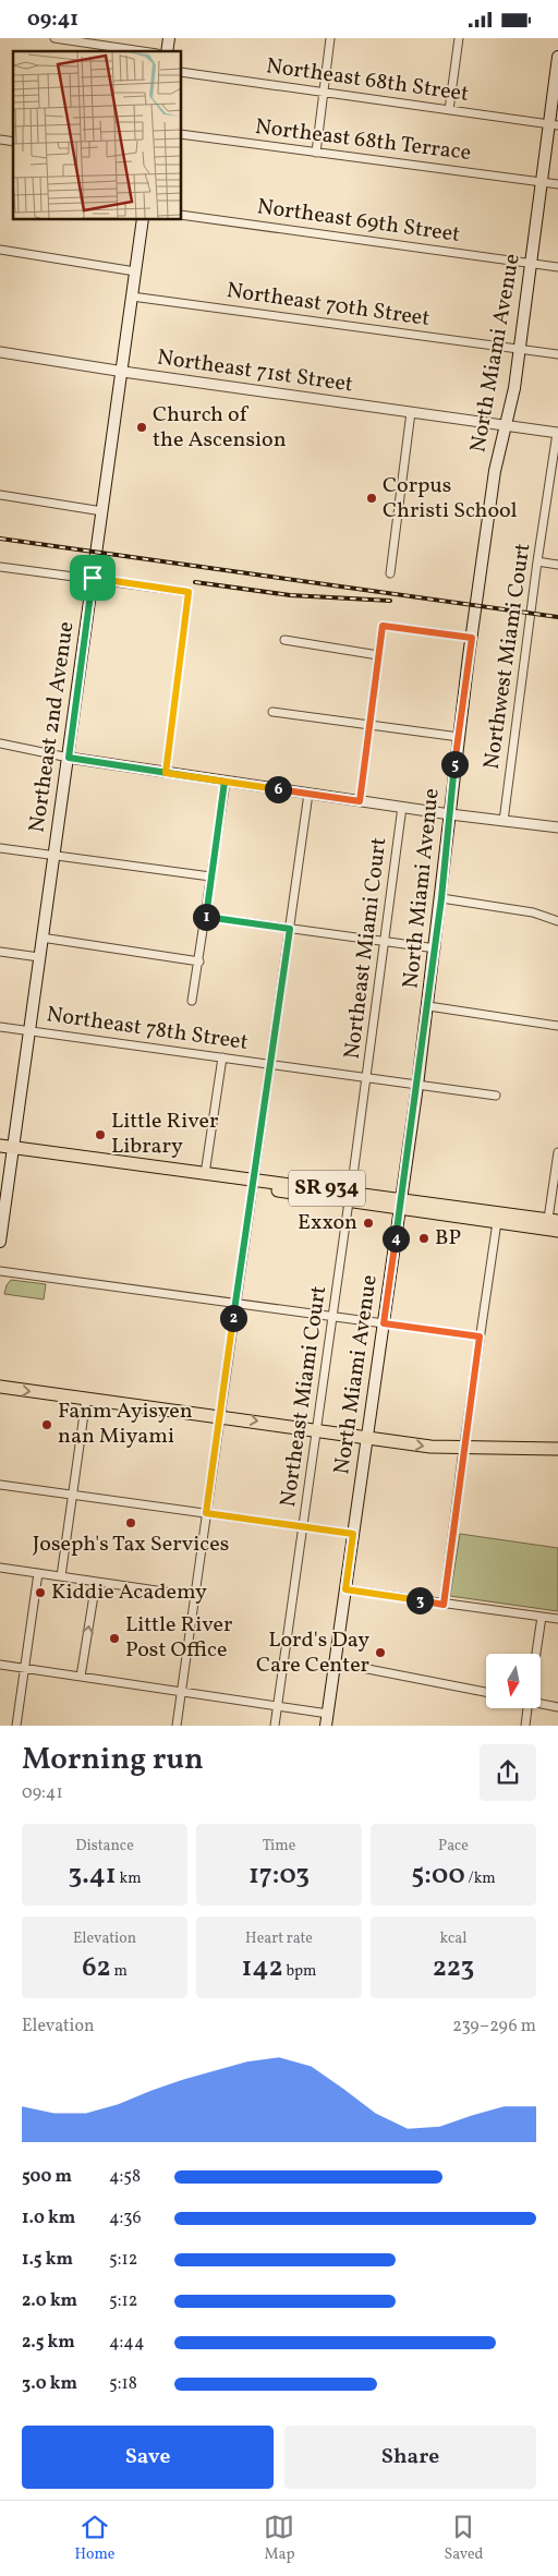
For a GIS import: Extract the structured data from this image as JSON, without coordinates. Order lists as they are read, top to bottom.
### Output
{
  "streets": {
    "main road": ["North Miami Avenue", "Northeast 2nd Avenue", "SR 934"],
    "street": [
      "Northeast 68th Street",
      "Northeast 68th Terrace",
      "Northeast 69th Street",
      "Northeast 70th Street",
      "Northeast 71st Street",
      "Northwest Miami Court",
      "Northeast Miami Court",
      "Northeast 78th Street"
    ]
  },
  "crossings": [
    ["Northeast 68th Street", "North Miami Avenue"],
    ["Northeast 68th Terrace", "North Miami Avenue"],
    ["Northeast 69th Street", "North Miami Avenue"],
    ["Northeast 70th Street", "North Miami Avenue"],
    ["Northeast 70th Street", "Northeast 2nd Avenue"],
    ["North Miami Avenue", "Northeast 71st Street"],
    ["North Miami Avenue", "Northeast 78th Street"],
    ["North Miami Avenue", "SR 934"],
    ["Northeast 71st Street", "Northwest Miami Court"],
    ["Northeast 71st Street", "Northeast 2nd Avenue"],
    ["Northeast 2nd Avenue", "Northeast 78th Street"],
    ["Northeast Miami Court", "Northeast 78th Street"],
    ["Northeast Miami Court", "SR 934"]
  ],
  "places": [
    "Church of the Ascension",
    "Corpus Christi School",
    "Little River Library",
    "Exxon",
    "BP",
    "Fanm Ayisyen nan Miyami",
    "Joseph's Tax Services",
    "Kiddie Academy",
    "Little River Post Office",
    "Lord's Day Care Center"
  ],
  "north": "bottom",
  "page": {
    "status": "09:41",
    "pins": [
      "5",
      "6",
      "1",
      "4",
      "2",
      "3"
    ],
    "heading": ["Morning run", "09:41"],
    "stats": [
      ["Distance", "3.41 km"],
      ["Time", "17:03"],
      ["Pace", "5:00 /km"],
      ["Elevation", "62 m"],
      ["Heart rate", "142 bpm"],
      ["kcal", "223"]
    ],
    "chart": ["Elevation", "239–296 m"],
    "list": [
      {
        "name": "500 m",
        "note": "4:58"
      },
      {
        "name": "1.0 km",
        "note": "4:36"
      },
      {
        "name": "1.5 km",
        "note": "5:12"
      },
      {
        "name": "2.0 km",
        "note": "5:12"
      },
      {
        "name": "2.5 km",
        "note": "4:44"
      },
      {
        "name": "3.0 km",
        "note": "5:18"
      }
    ],
    "buttons": ["Save", "Share"],
    "tabs": ["Home", "Map", "Saved"]
  }
}
